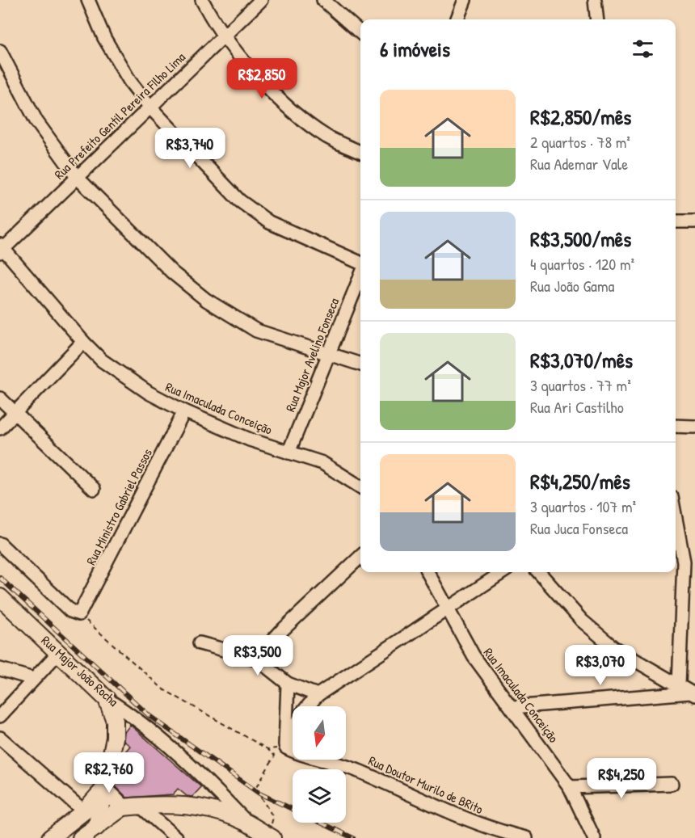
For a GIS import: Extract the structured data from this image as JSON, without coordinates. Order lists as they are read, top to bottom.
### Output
{
  "streets": {
    "main road": ["Rua Major João Rocha"],
    "street": [
      "Rua Prefeito Gentil Pereira FIlho Lima",
      "Rua Major Avelino Fonseca",
      "Rua Imaculada Conceição",
      "Rua Ministro Gabriel Passos",
      "Rua Doutor Murilo de BRito"
    ]
  },
  "crossings": [
    ["Rua Prefeito Gentil Pereira FIlho Lima", "Rua Imaculada Conceição"],
    ["Rua Major Avelino Fonseca", "Rua Imaculada Conceição"],
    ["Rua Imaculada Conceição", "Rua Ministro Gabriel Passos"]
  ],
  "north": "bottom",
  "page": {
    "heading": "6 imóveis",
    "price": [
      "R$2,850",
      "R$3,740",
      "R$3,500",
      "R$3,070",
      "R$2,760",
      "R$4,250"
    ],
    "list": [
      {
        "name": "R$2,850/mês",
        "note": "2 quartos · 78 m² · Rua Ademar Vale"
      },
      {
        "name": "R$3,500/mês",
        "note": "4 quartos · 120 m² · Rua João Gama"
      },
      {
        "name": "R$3,070/mês",
        "note": "3 quartos · 77 m² · Rua Ari Castilho"
      },
      {
        "name": "R$4,250/mês",
        "note": "3 quartos · 107 m² · Rua Juca Fonseca"
      }
    ]
  }
}
